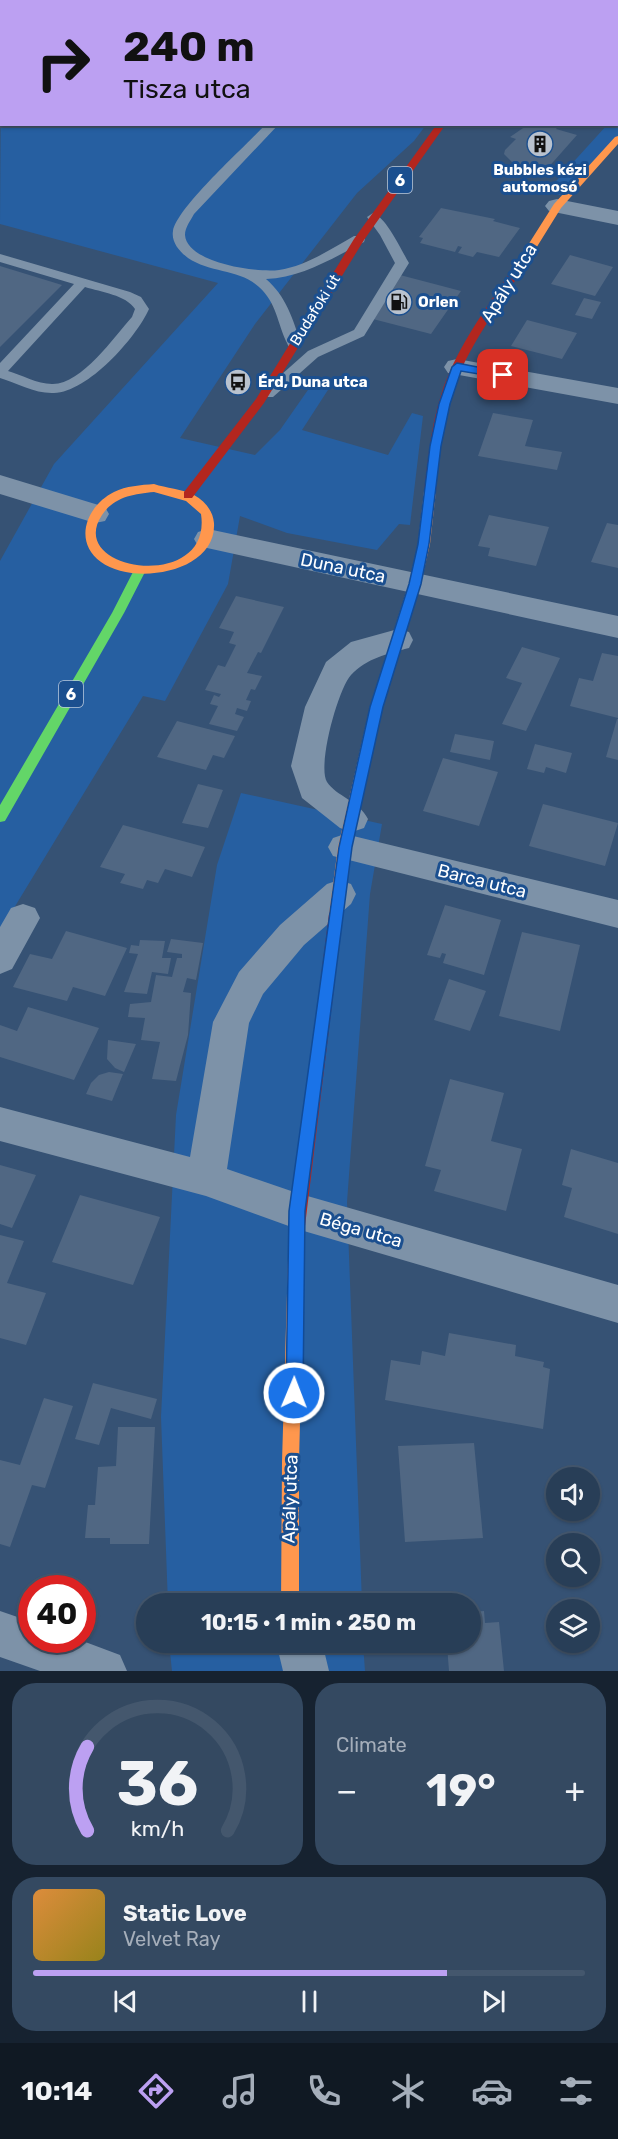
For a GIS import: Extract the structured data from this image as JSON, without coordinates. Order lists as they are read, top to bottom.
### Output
{
  "streets": {
    "street": [
      "6",
      "Apály utca",
      "Budafoki út",
      "Duna utca",
      "Barca utca",
      "Béga utca"
    ]
  },
  "crossings": [
    ["6", "Budafoki út"],
    ["6", "Duna utca"],
    ["Apály utca", "Duna utca"],
    ["Apály utca", "Barca utca"],
    ["Apály utca", "Béga utca"],
    ["Budafoki út", "Duna utca"]
  ],
  "places": {
    "building": ["Bubbles kézi automosó"],
    "fuel station": ["Orlen"],
    "bus stop": ["Érd, Duna utca"]
  },
  "page": {
    "turn": ["240 m", "Tisza utca"],
    "limit": "40",
    "trip": "10:15 · 1 min · 250 m",
    "tile": "Climate",
    "heat": ["−", "19°", "+"],
    "song": ["Static Love", "Velvet Ray"],
    "tabs": "10:14",
    "gauge": ["36", "km/h"]
  }
}
